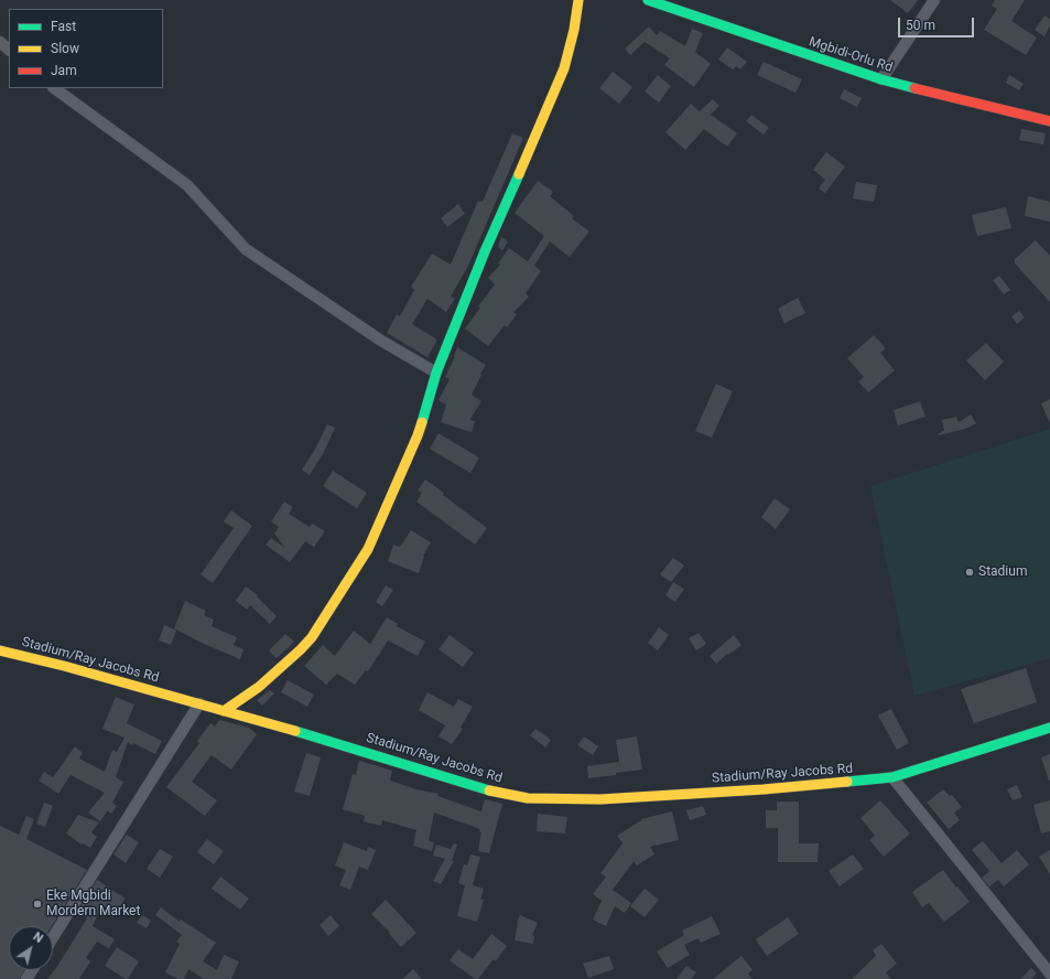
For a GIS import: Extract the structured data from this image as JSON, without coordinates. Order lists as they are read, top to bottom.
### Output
{
  "streets": {
    "street": ["Mgbidi-Orlu Rd", "Stadium/Ray Jacobs Rd"]
  },
  "places": ["Stadium", "Eke Mgbidi Mordern Market"],
  "legend": ["Fast", "Slow", "Jam"],
  "scale_bar": "50 m",
  "north": "top right"
}
